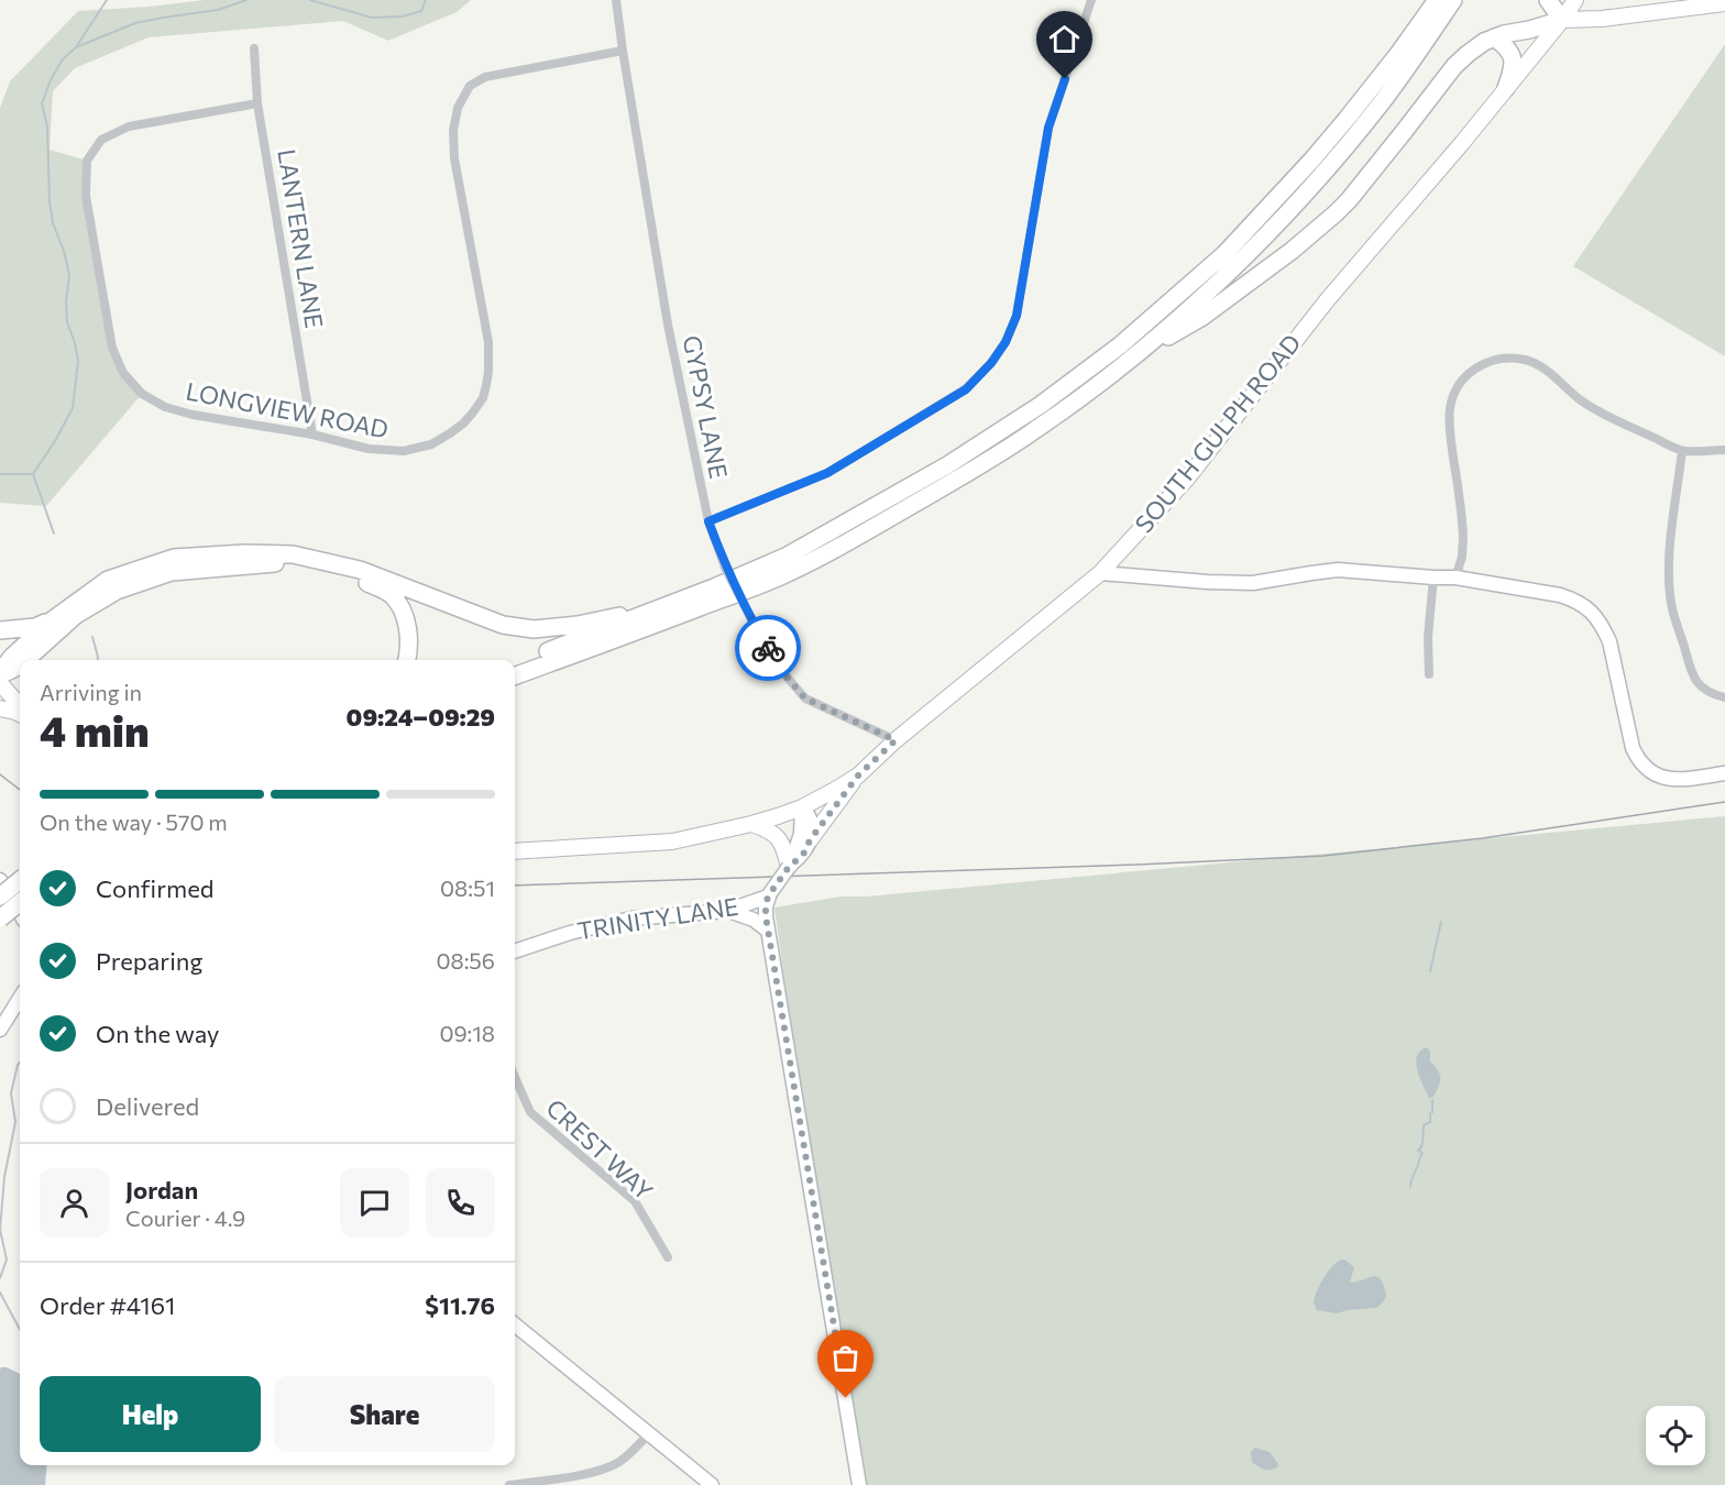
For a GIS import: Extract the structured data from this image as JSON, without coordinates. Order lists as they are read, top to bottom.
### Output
{
  "streets": {
    "main road": ["SOUTH GULPH ROAD", "TRINITY LANE"],
    "street": [
      "LANTERN LANE",
      "GYPSY LANE",
      "LONGVIEW ROAD",
      "CREST WAY"
    ]
  },
  "crossings": [
    ["LANTERN LANE", "LONGVIEW ROAD"],
    ["GYPSY LANE", "LONGVIEW ROAD"],
    ["GYPSY LANE", "SOUTH GULPH ROAD"]
  ],
  "page": {
    "heading": ["4 min", "Arriving in", "09:24–09:29"],
    "panel": [
      "Jordan",
      "Courier · 4.9",
      "Order #4161",
      "$11.76"
    ],
    "bar": "On the way · 570 m",
    "list": [
      ["Confirmed", "08:51"],
      ["Preparing", "08:56"],
      ["On the way", "09:18"],
      "Delivered"
    ],
    "buttons": ["Help", "Share"]
  }
}
